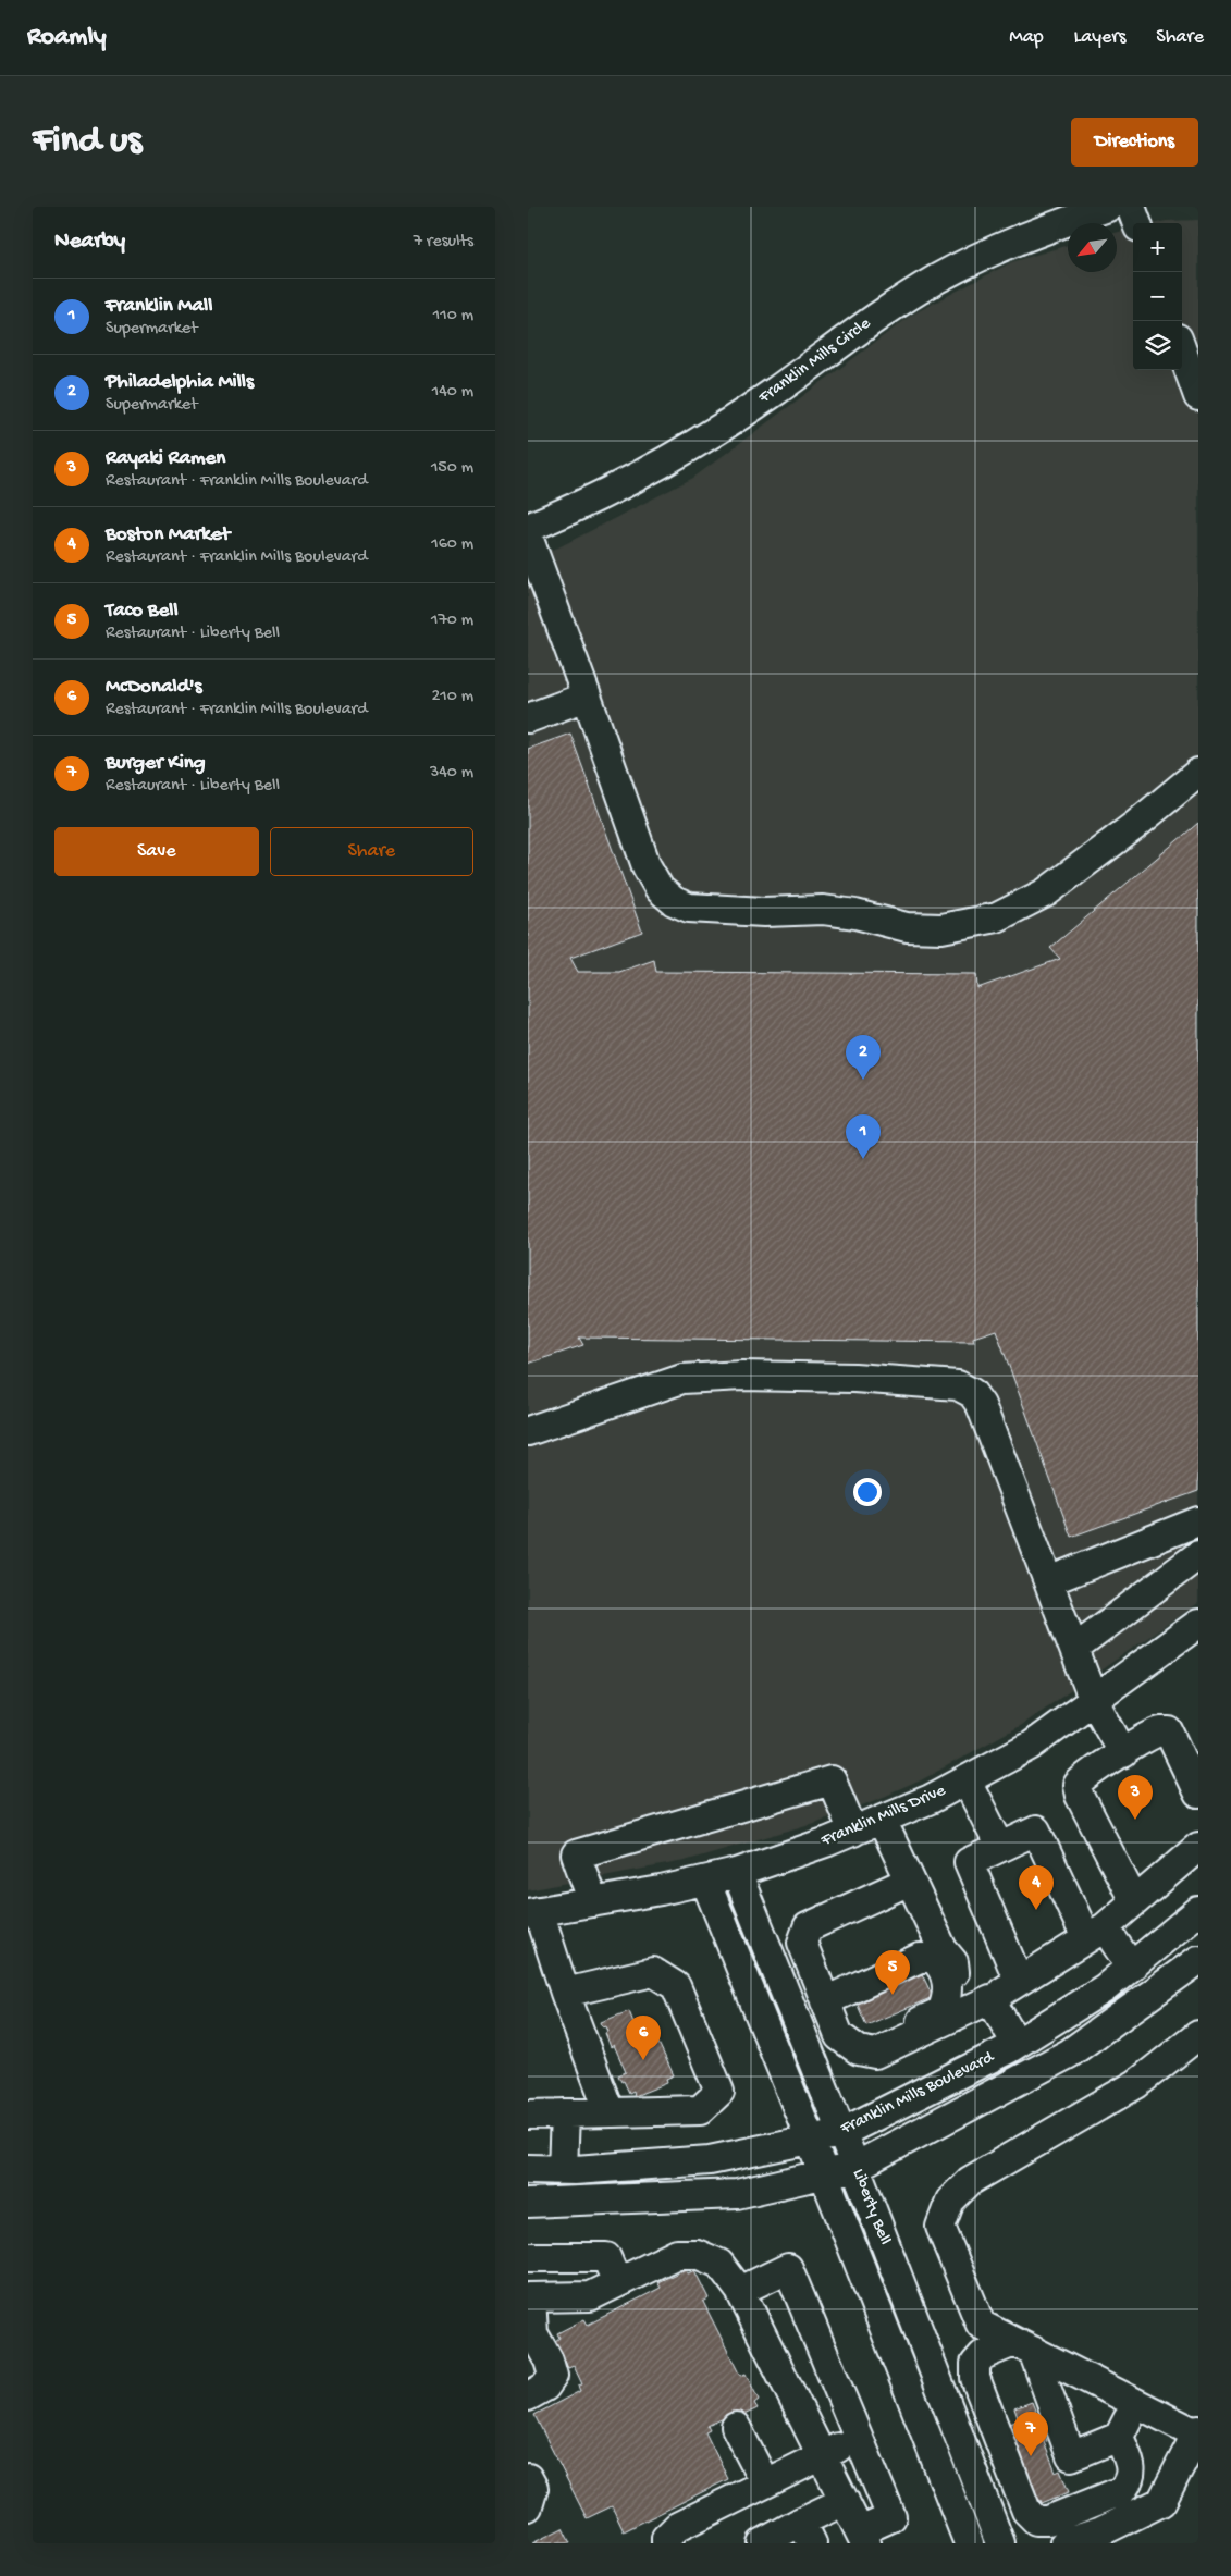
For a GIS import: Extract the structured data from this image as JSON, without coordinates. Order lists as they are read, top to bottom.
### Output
{
  "streets": {
    "street": [
      "Franklin Mills Circle",
      "Franklin Mills Drive",
      "Franklin Mills Boulevard",
      "Liberty Bell"
    ]
  },
  "crossings": [
    ["Franklin Mills Drive", "Liberty Bell"],
    ["Franklin Mills Boulevard", "Liberty Bell"]
  ],
  "north": "bottom left",
  "page": {
    "header": "Roamly",
    "nav": ["Map", "Layers", "Share"],
    "buttons": [
      "Directions",
      ["Save", "Share"]
    ],
    "title": "Find us",
    "heading": ["Nearby", "7 results"],
    "map_buttons": ["+", "−"],
    "list": [
      {
        "mark": "1",
        "name": "Franklin Mall",
        "note": "Supermarket",
        "value": "110 m"
      },
      {
        "mark": "2",
        "name": "Philadelphia Mills",
        "note": "Supermarket",
        "value": "140 m"
      },
      {
        "mark": "3",
        "name": "Rayaki Ramen",
        "note": "Restaurant · Franklin Mills Boulevard",
        "value": "150 m"
      },
      {
        "mark": "4",
        "name": "Boston Market",
        "note": "Restaurant · Franklin Mills Boulevard",
        "value": "160 m"
      },
      {
        "mark": "5",
        "name": "Taco Bell",
        "note": "Restaurant · Liberty Bell",
        "value": "170 m"
      },
      {
        "mark": "6",
        "name": "McDonald's",
        "note": "Restaurant · Franklin Mills Boulevard",
        "value": "210 m"
      },
      {
        "mark": "7",
        "name": "Burger King",
        "note": "Restaurant · Liberty Bell",
        "value": "340 m"
      }
    ],
    "pins": [
      "2",
      "1",
      "3",
      "4",
      "5",
      "6",
      "7"
    ]
  }
}
